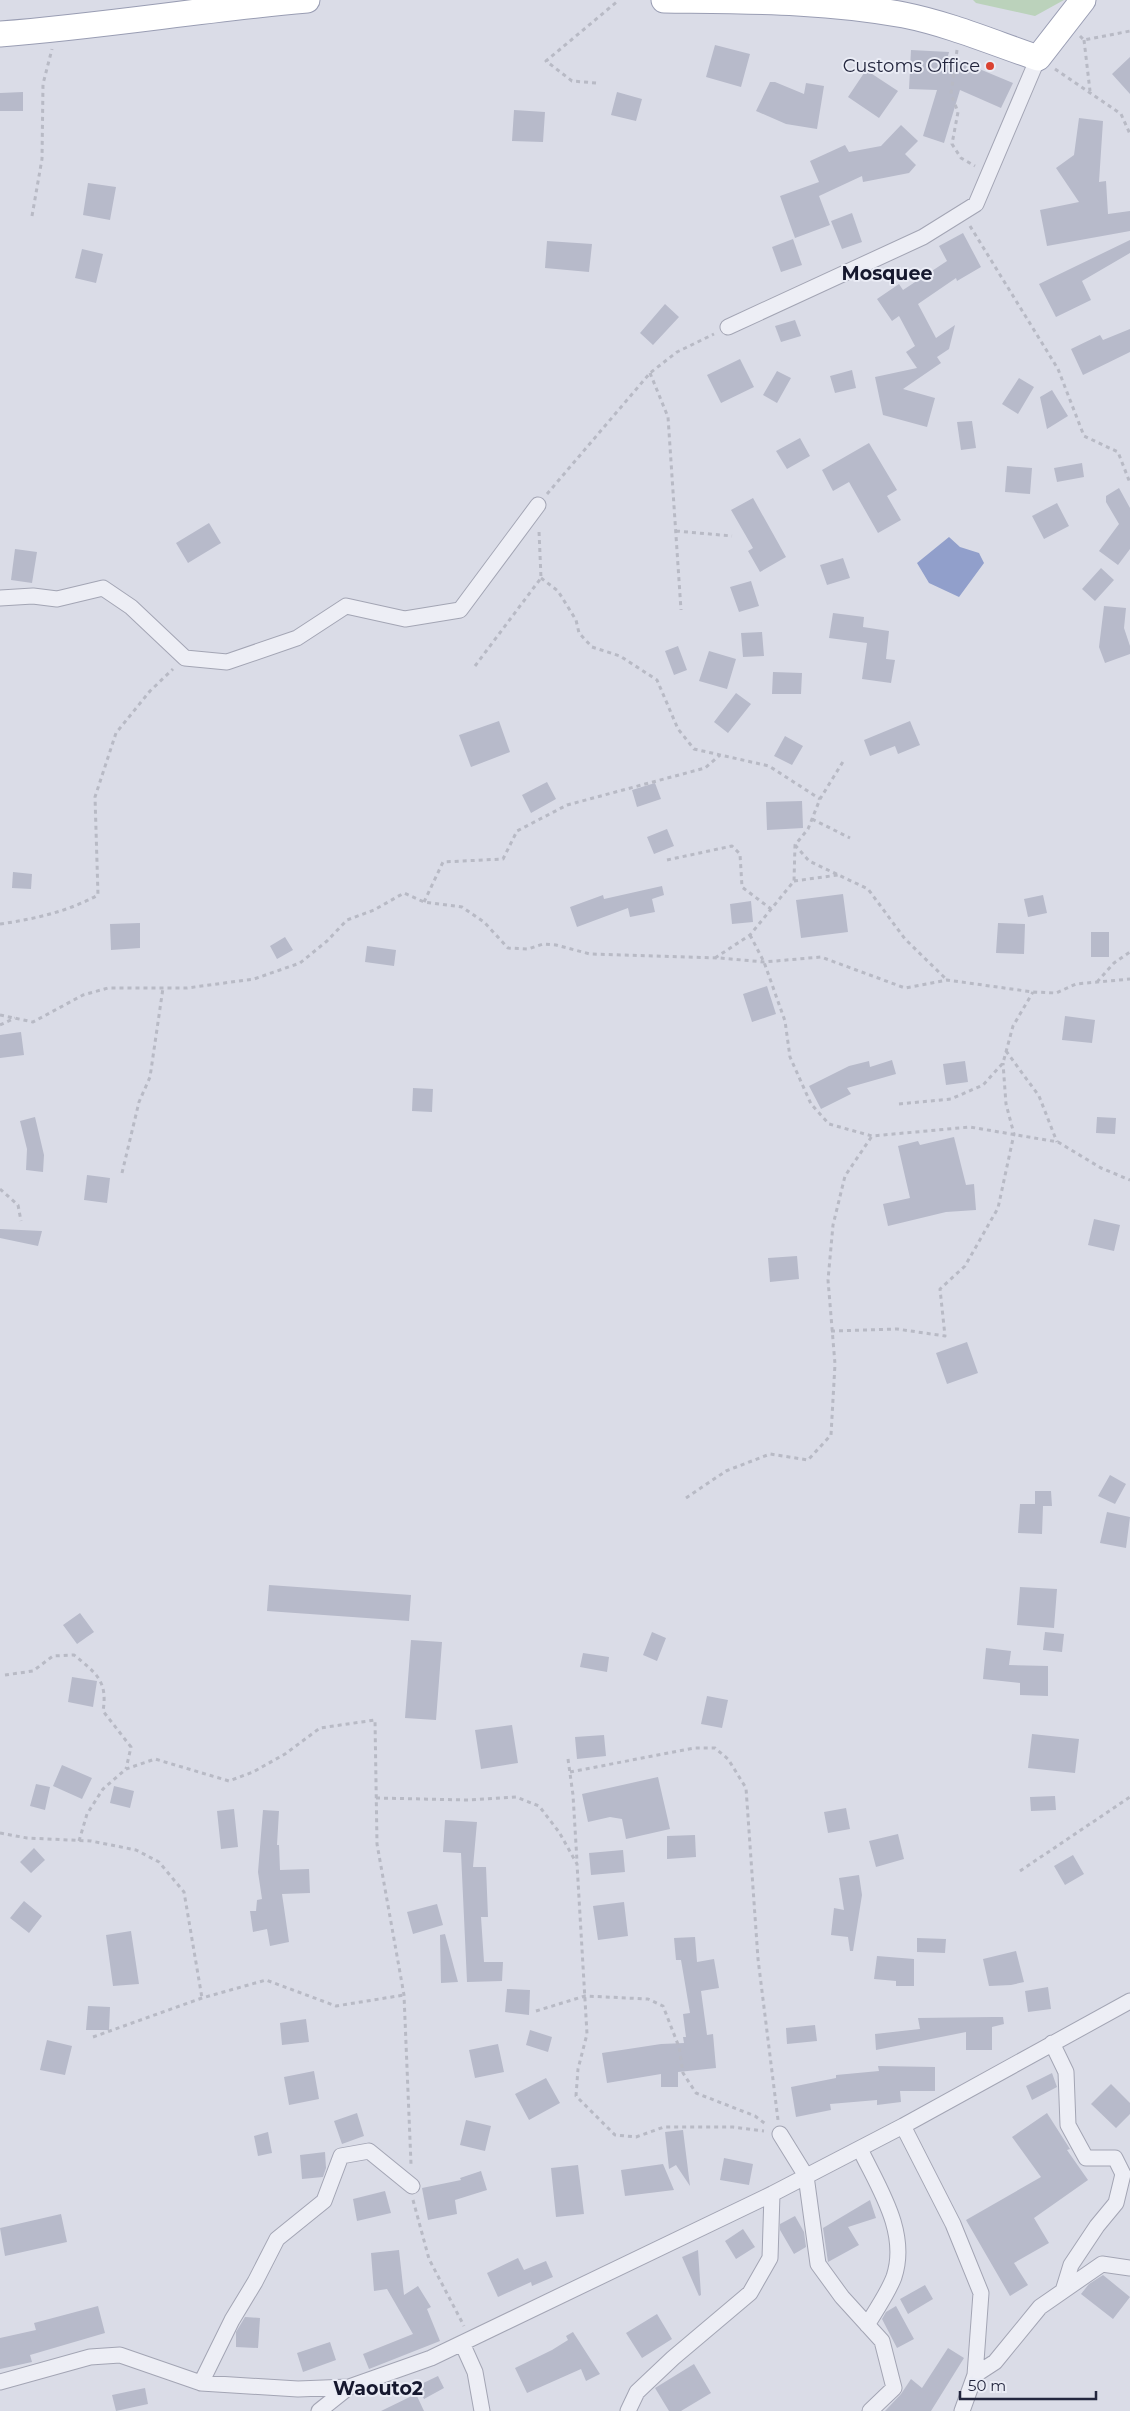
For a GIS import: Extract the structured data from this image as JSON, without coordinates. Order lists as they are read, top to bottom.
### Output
{
  "districts": ["Mosquee", "Waouto2"],
  "places": ["Customs Office"],
  "scale_bar": "50 m"
}
